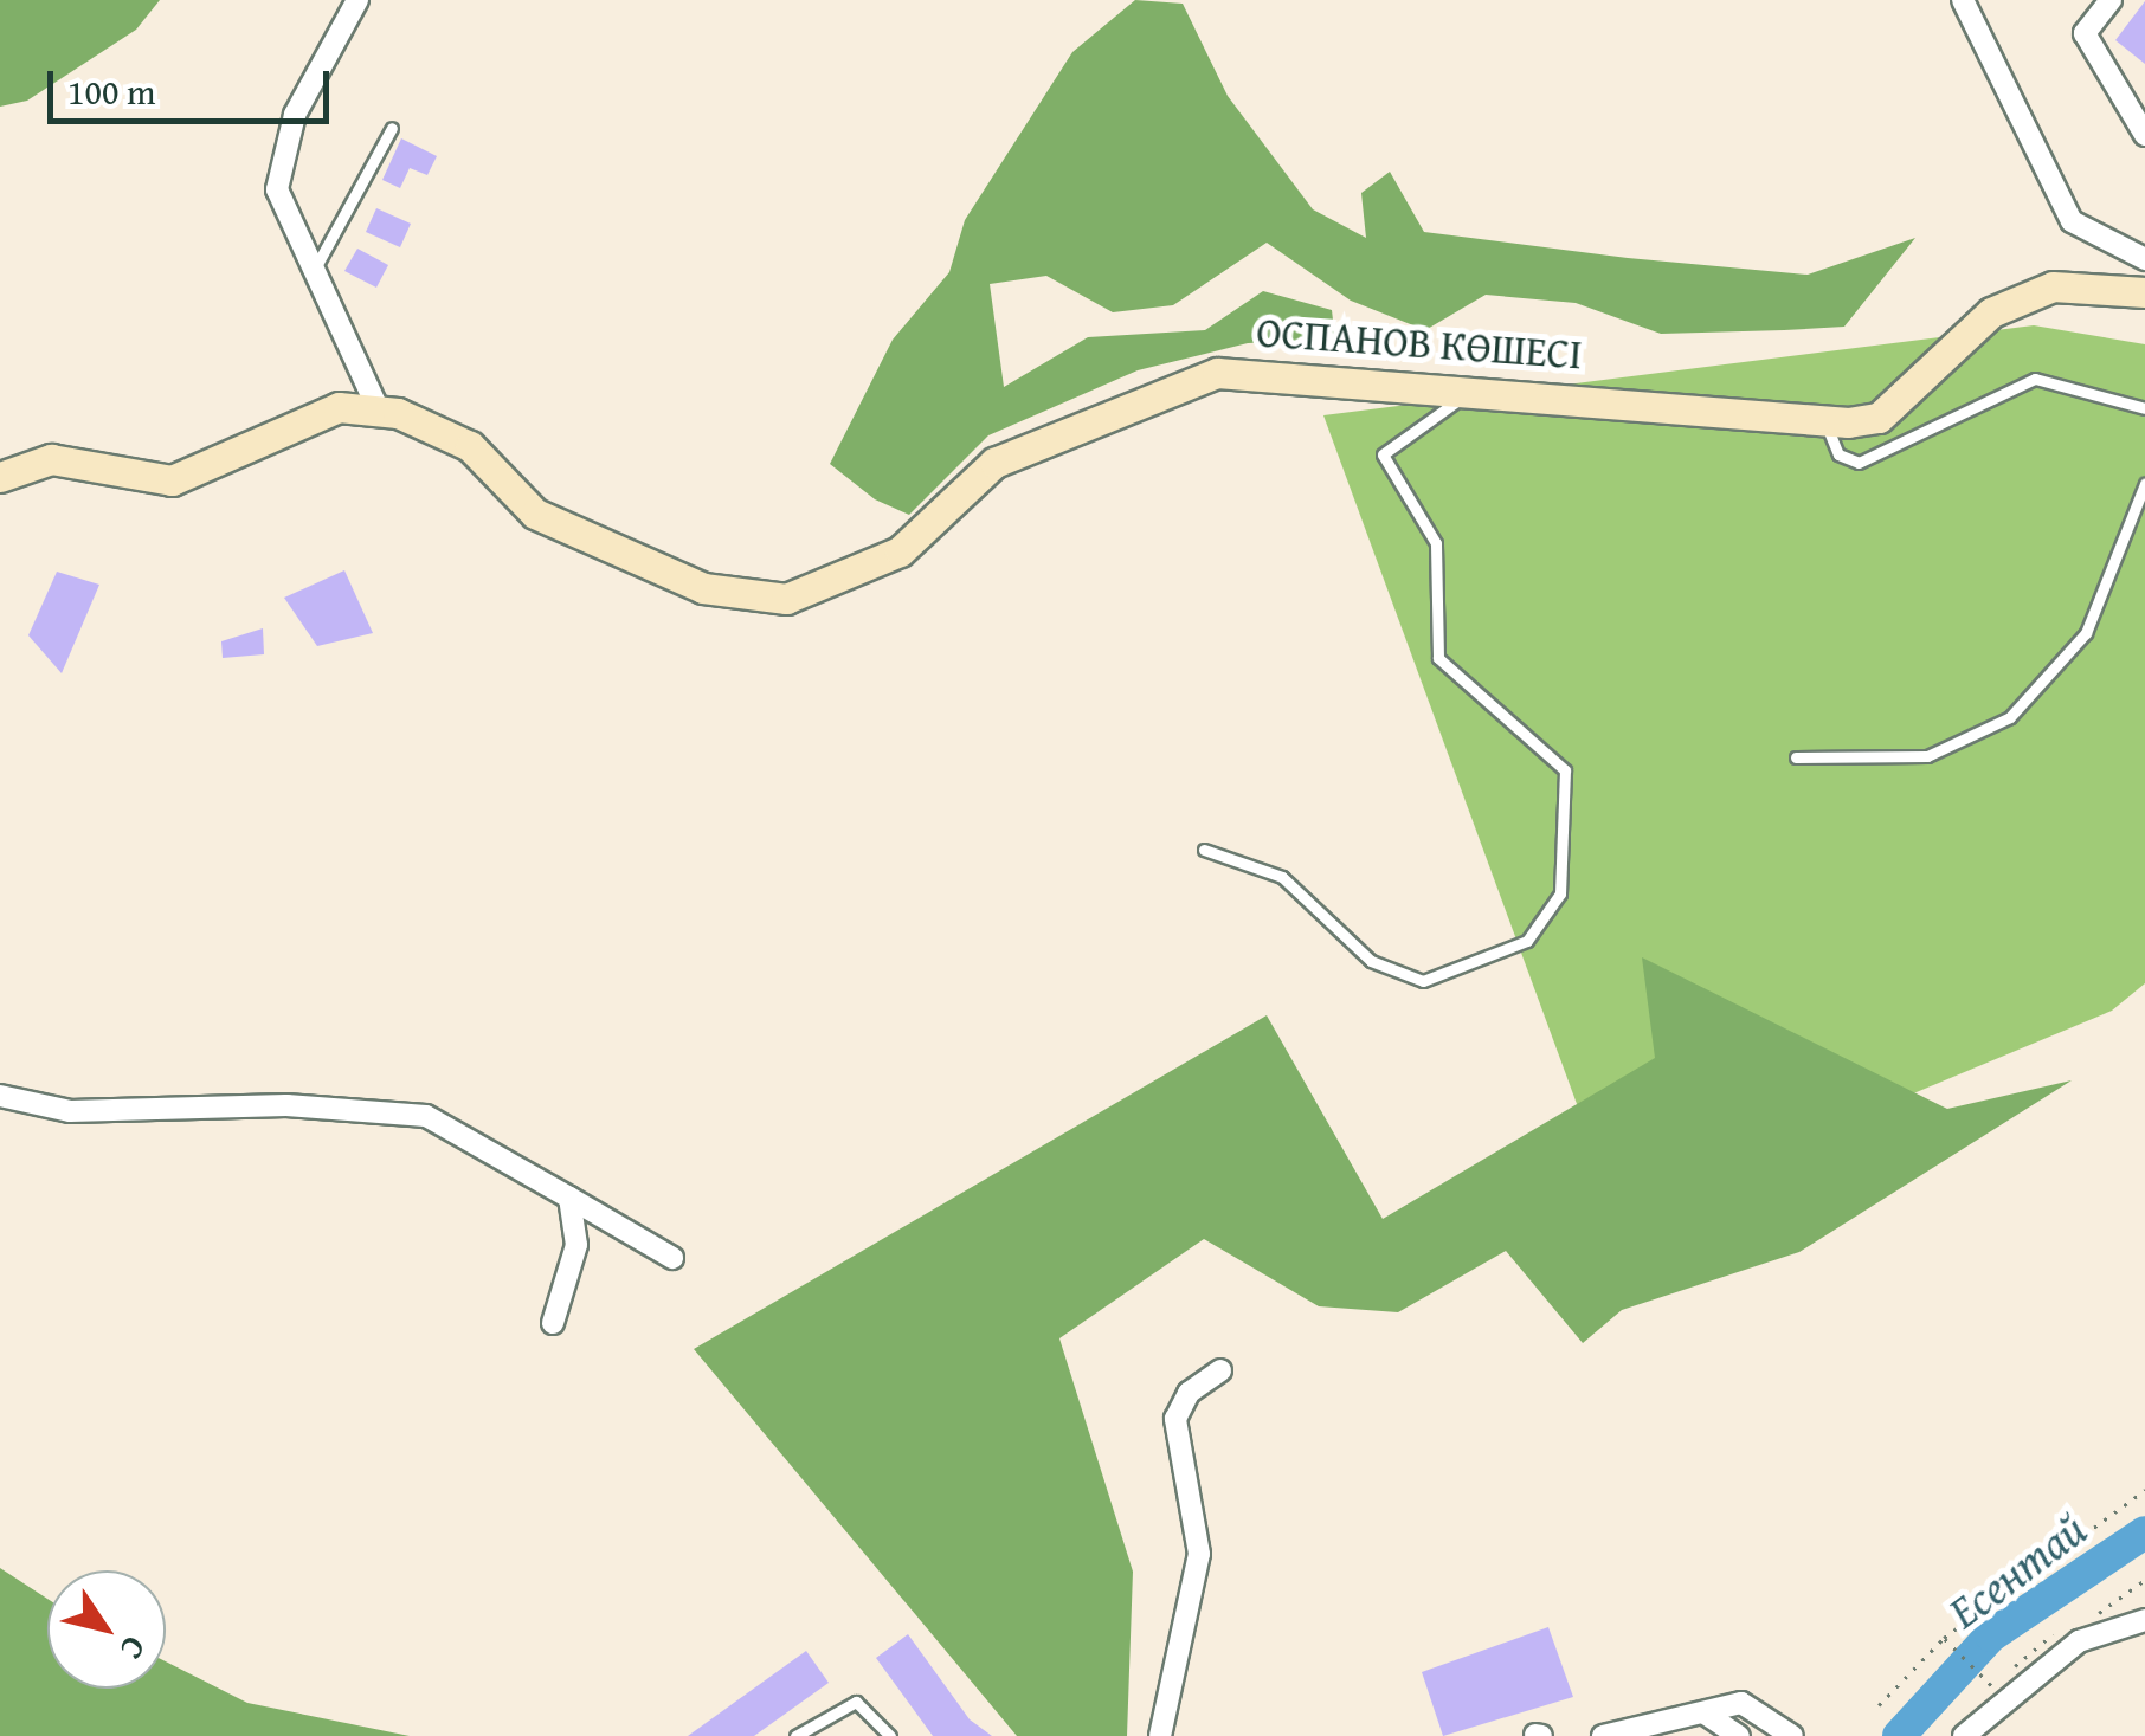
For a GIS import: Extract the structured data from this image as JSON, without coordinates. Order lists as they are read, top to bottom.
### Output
{
  "streets": {
    "street": ["ОСПАНОВ КӨШЕСІ"]
  },
  "water": ["Есентай"],
  "scale_bar": "100 m",
  "north": "bottom right"
}
